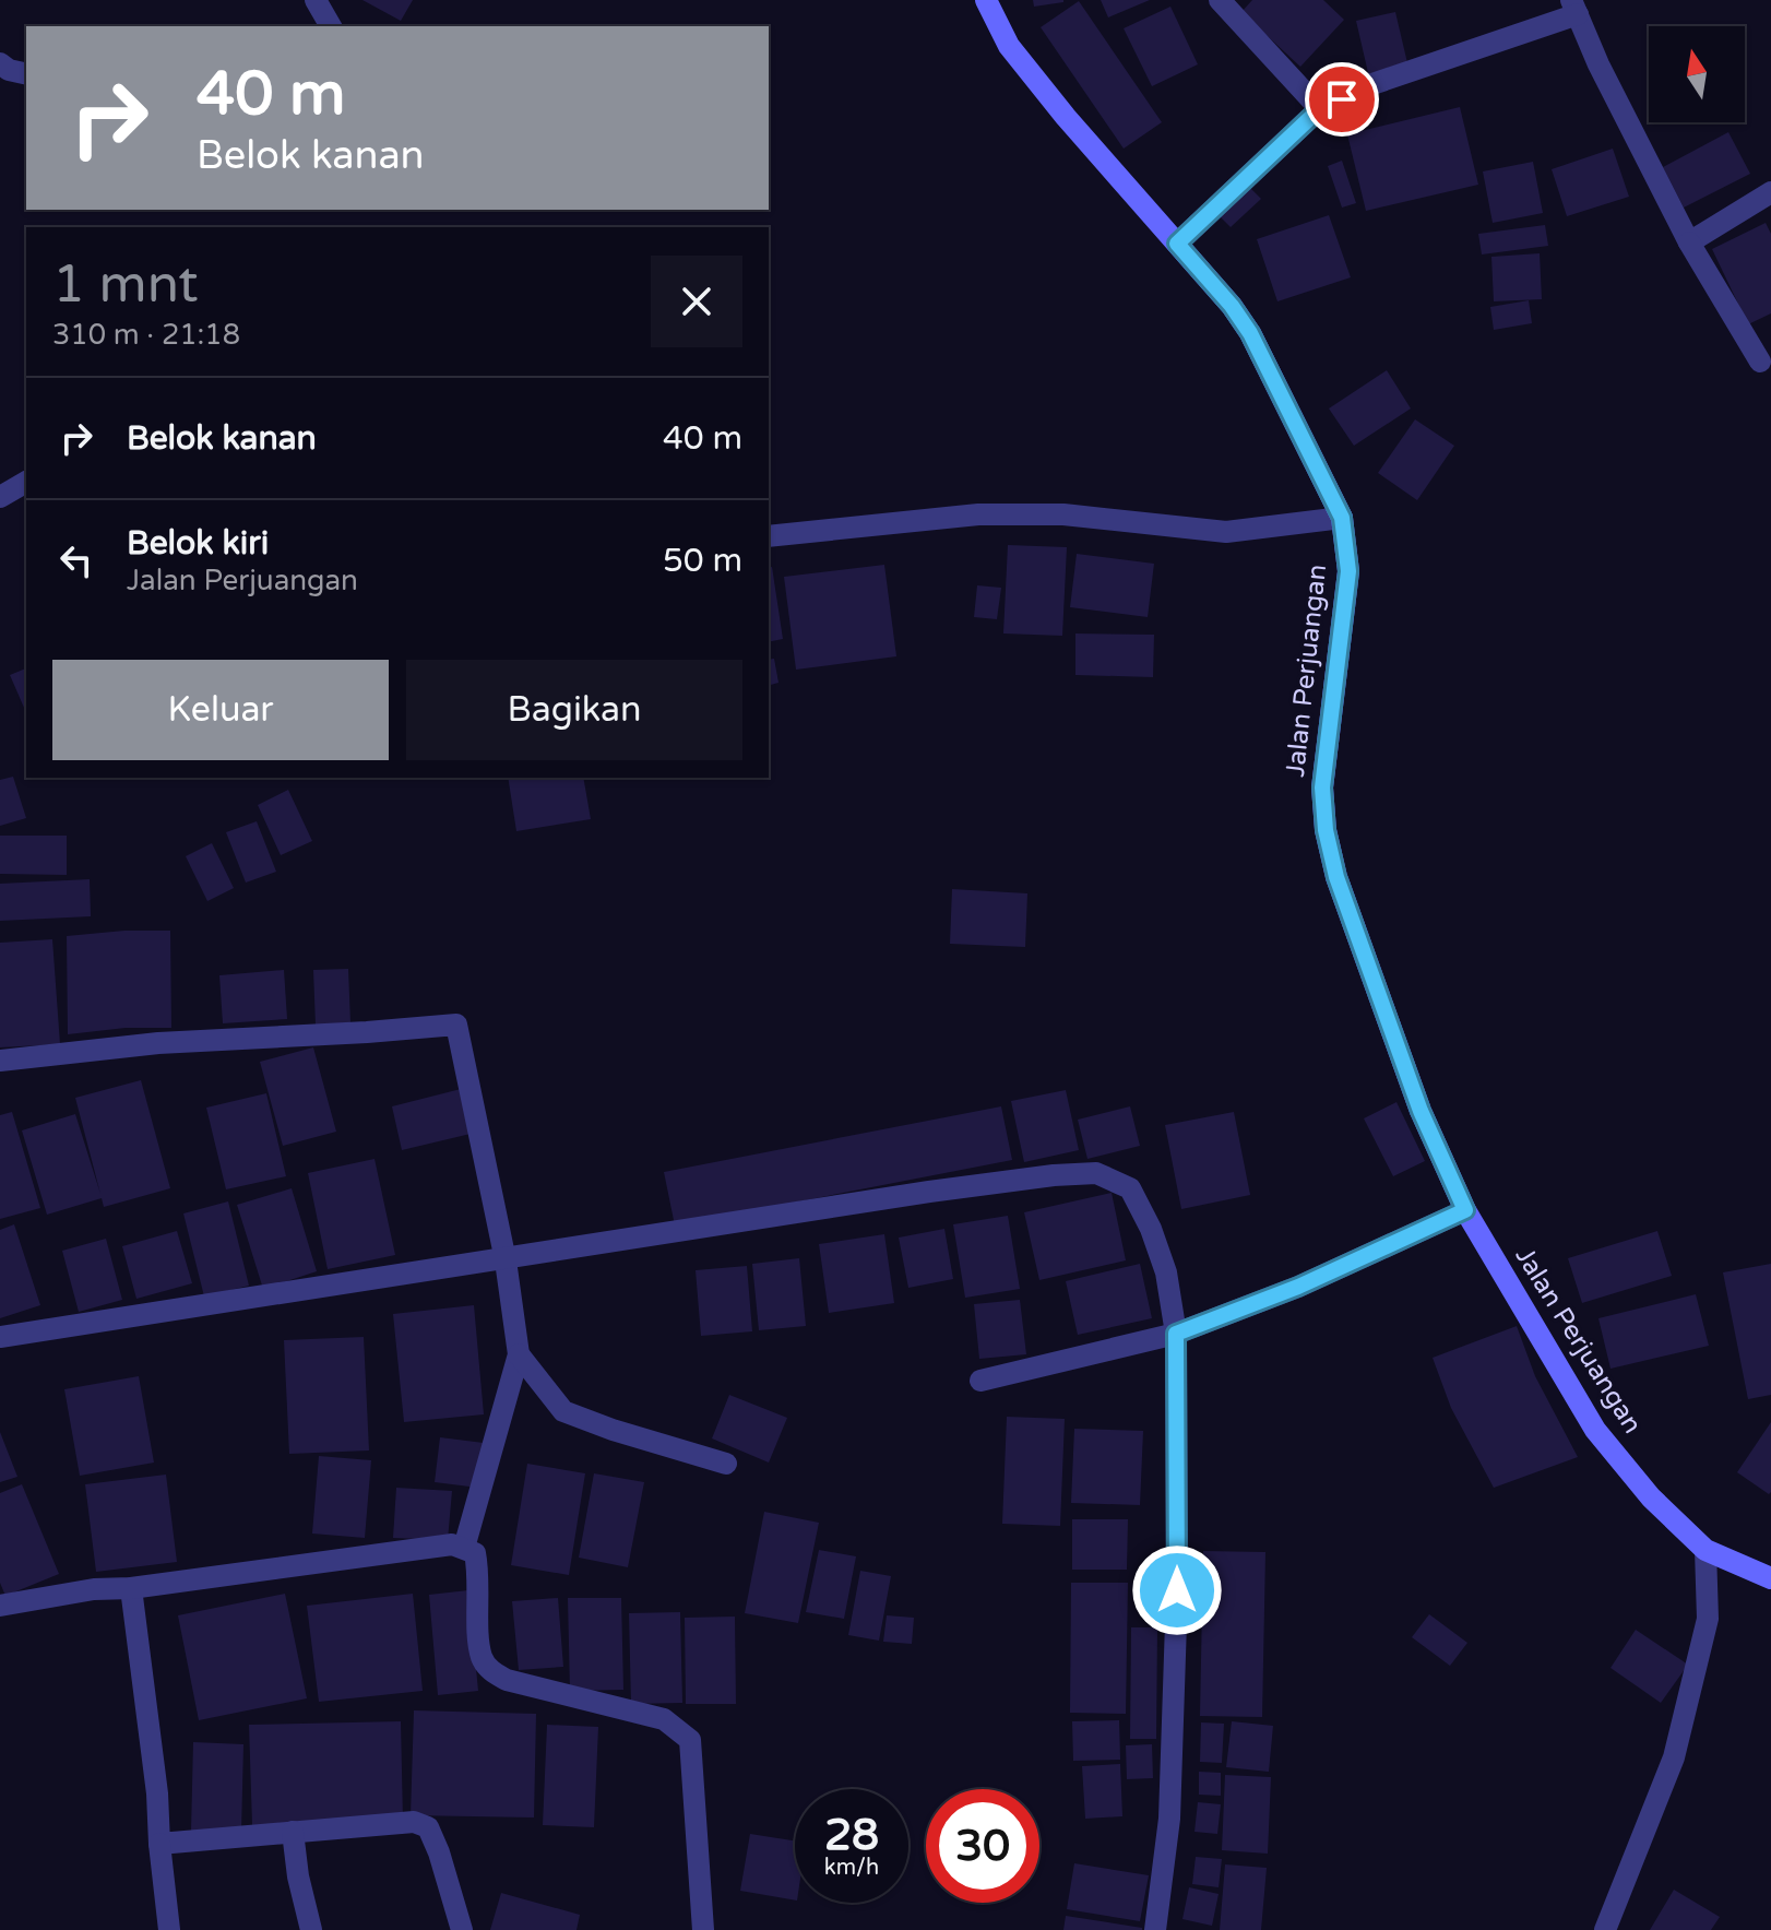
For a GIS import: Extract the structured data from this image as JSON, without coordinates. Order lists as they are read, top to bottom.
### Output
{
  "streets": {
    "street": ["Jalan Perjuangan"]
  },
  "north": "top",
  "page": {
    "turn": ["40 m", "Belok kanan"],
    "heading": ["1 mnt", "310 m · 21:18"],
    "list": [
      {
        "name": "Belok kanan",
        "value": "40 m"
      },
      {
        "name": "Belok kiri",
        "note": "Jalan Perjuangan",
        "value": "50 m"
      }
    ],
    "buttons": ["Keluar", "Bagikan"],
    "speed": "28 km/h",
    "limit": "30"
  }
}
